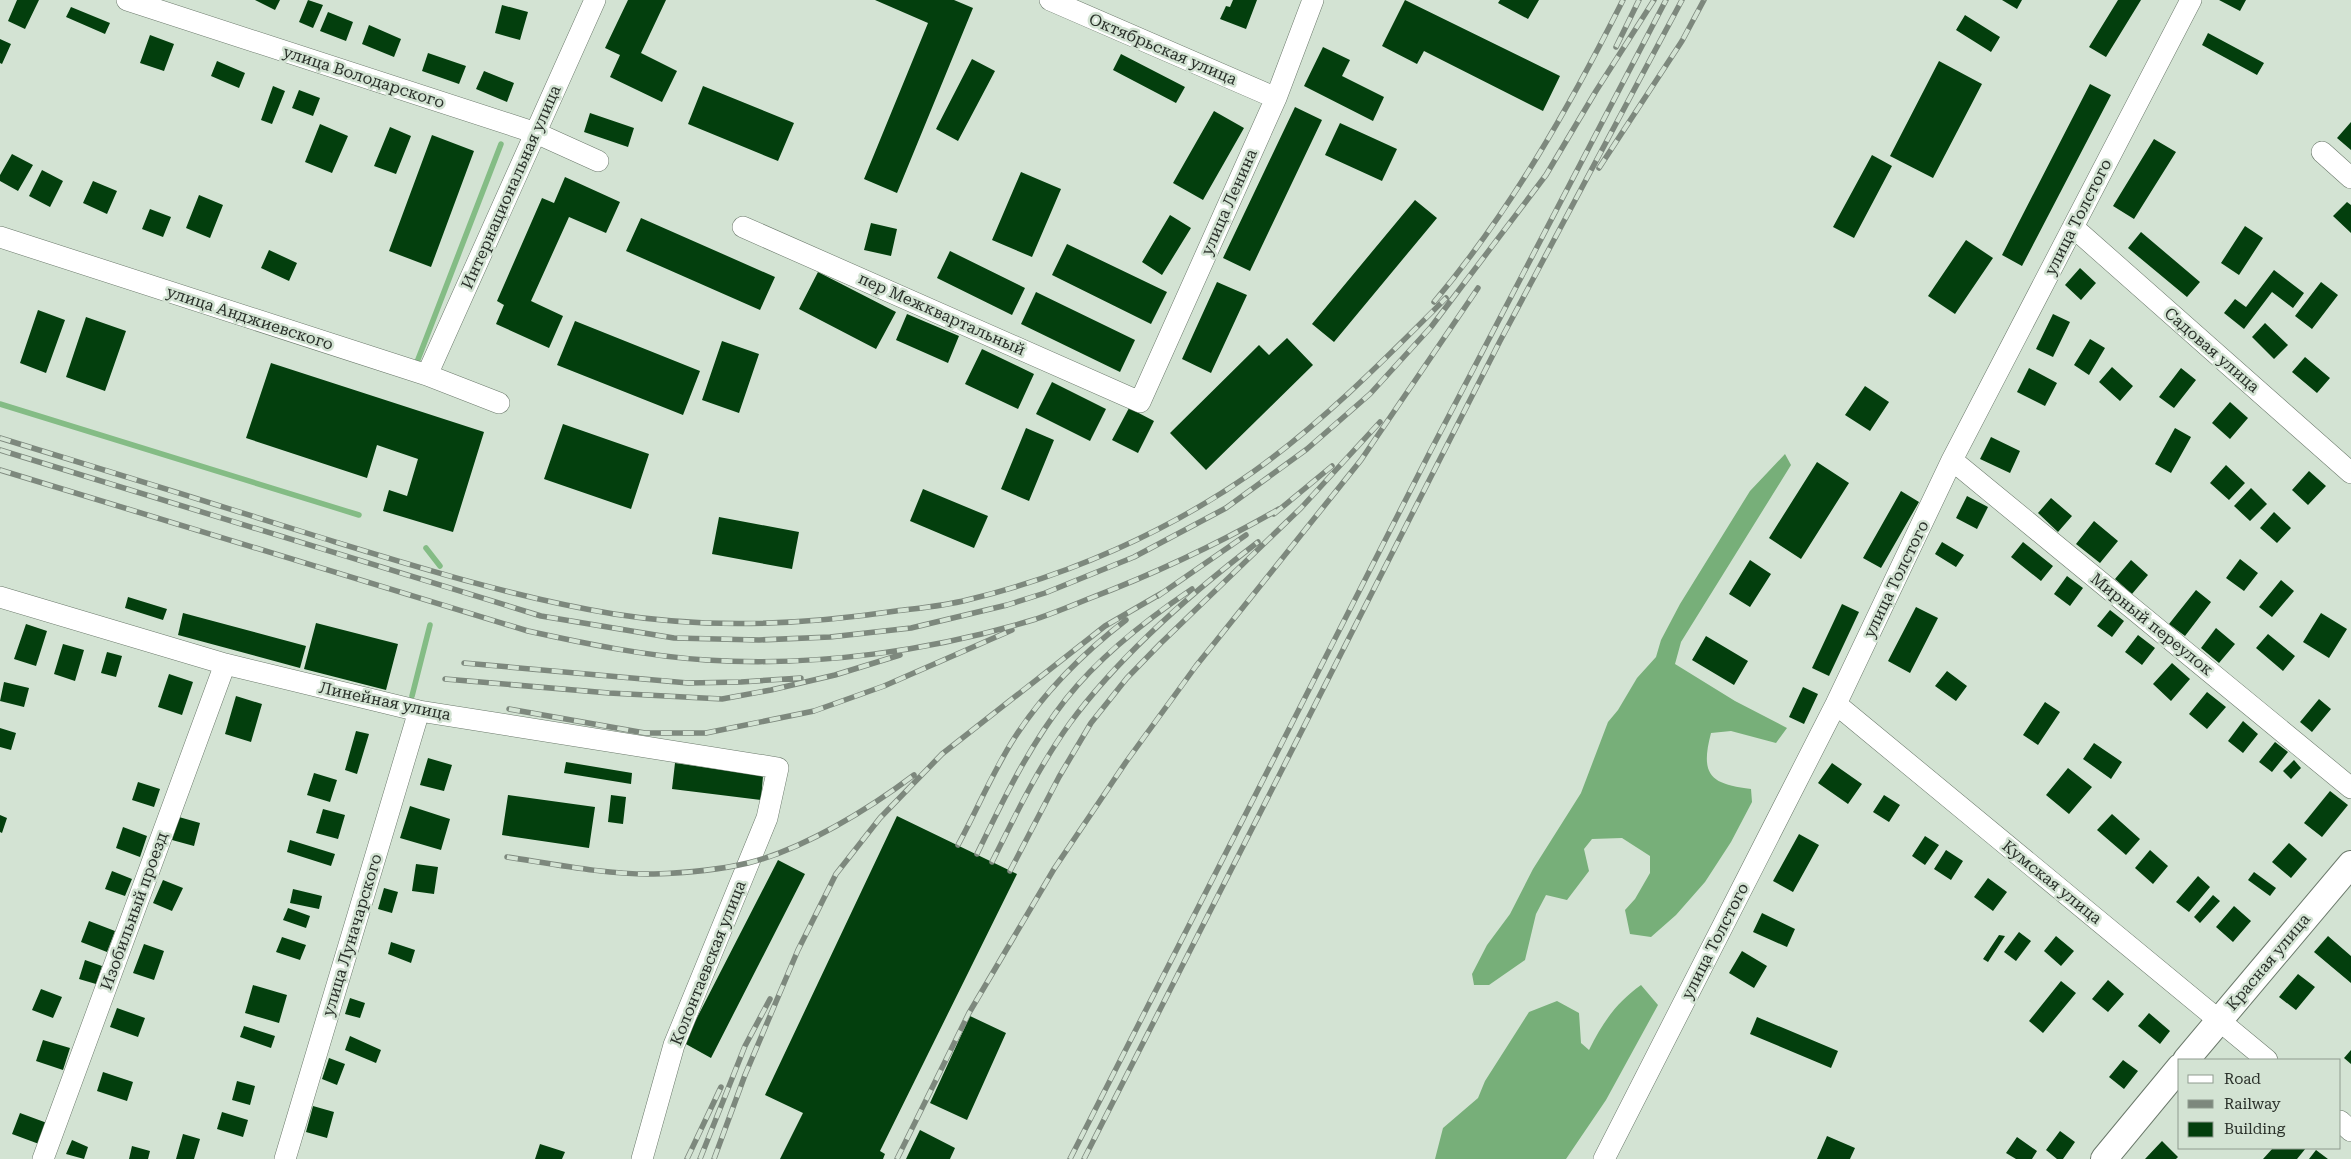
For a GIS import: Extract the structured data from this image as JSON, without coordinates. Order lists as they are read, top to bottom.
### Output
{
  "streets": {
    "street": [
      "Октябрьская улица",
      "улица Володарского",
      "Интернациональная улица",
      "улица Ленина",
      "улица Толстого",
      "пер Межквартальный",
      "улица Анджиевского",
      "Садовая улица",
      "Мирный переулок",
      "Линейная улица",
      "Кумская улица",
      "Изобильный проезд",
      "улица Луначарского",
      "Красная улица",
      "Колонтаевская улица"
    ]
  },
  "crossings": [
    ["Октябрьская улица", "улица Ленина"],
    ["улица Володарского", "Интернациональная улица"],
    ["Интернациональная улица", "улица Анджиевского"],
    ["улица Ленина", "пер Межквартальный"],
    ["улица Толстого", "Садовая улица"],
    ["улица Толстого", "Мирный переулок"],
    ["улица Толстого", "Кумская улица"],
    ["Линейная улица", "Изобильный проезд"],
    ["Линейная улица", "улица Луначарского"],
    ["Линейная улица", "Колонтаевская улица"],
    ["Кумская улица", "Красная улица"]
  ],
  "legend": ["Road", "Railway", "Building"]
}
